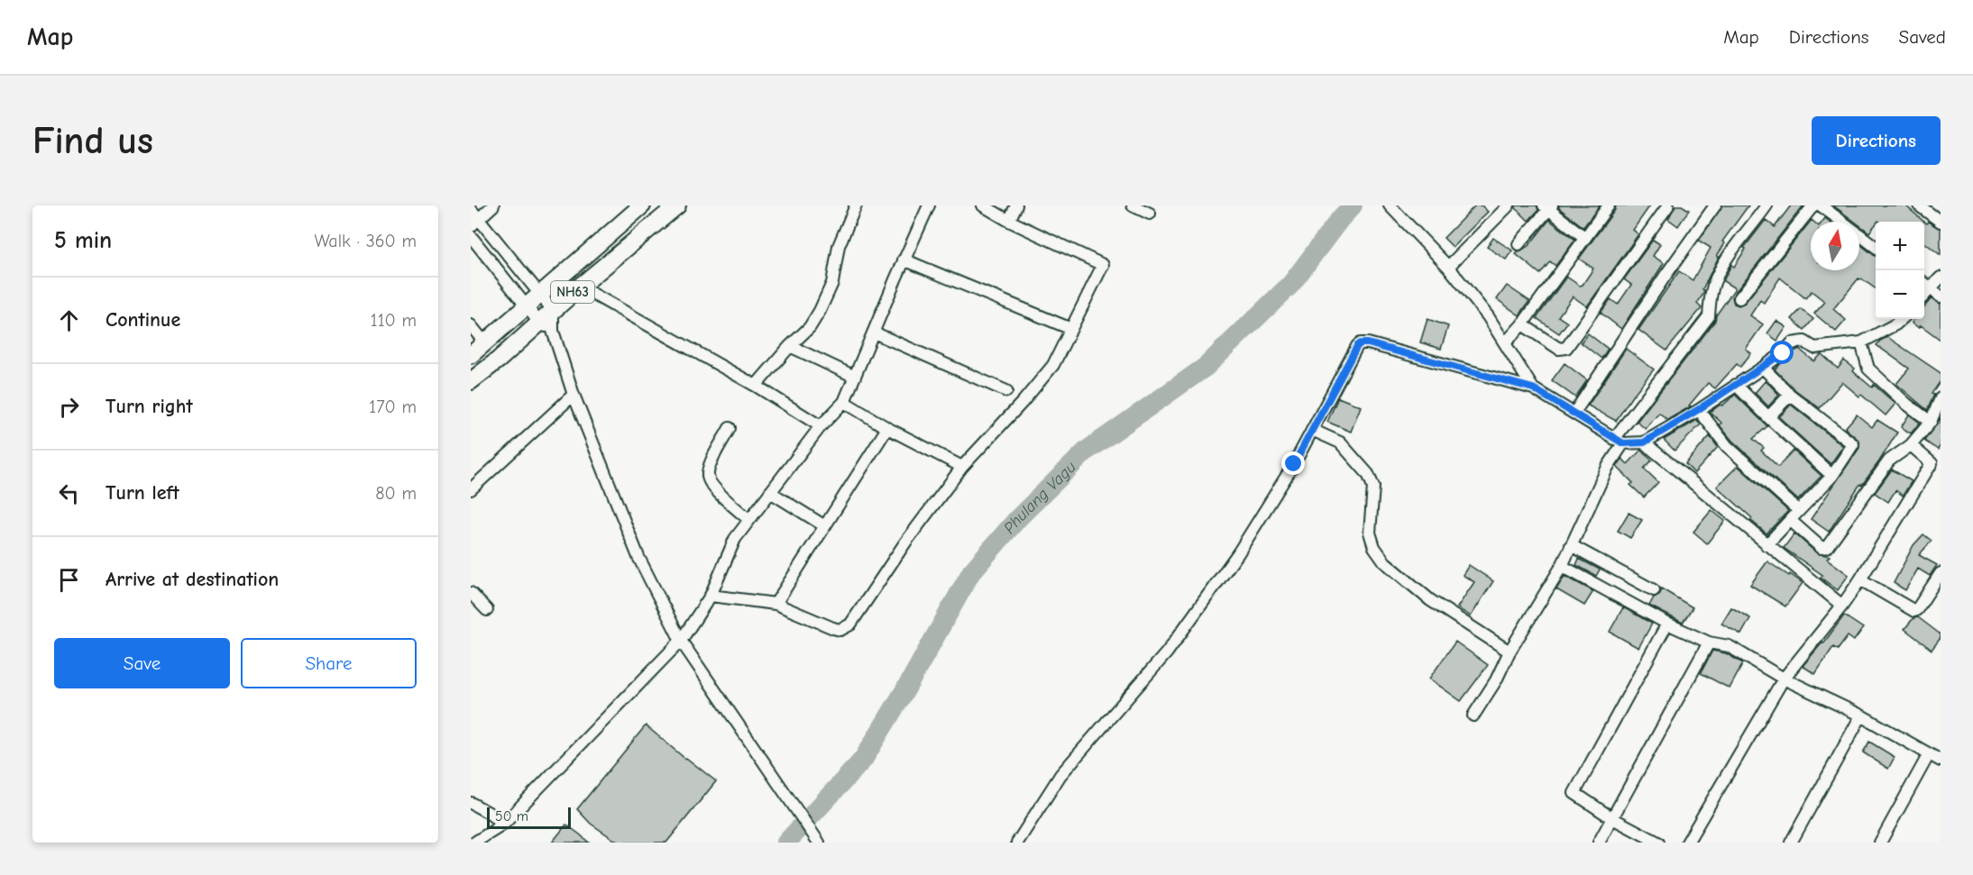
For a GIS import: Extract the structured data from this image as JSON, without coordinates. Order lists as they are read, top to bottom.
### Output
{
  "streets": {
    "highway": ["NH63"]
  },
  "water": ["Phulang Vagu"],
  "scale_bar": "50 m",
  "north": "top",
  "page": {
    "header": "Map",
    "nav": ["Map", "Directions", "Saved"],
    "buttons": [
      "Directions",
      ["Save", "Share"]
    ],
    "title": "Find us",
    "heading": ["5 min", "Walk · 360 m"],
    "map_buttons": ["+", "−"],
    "list": [
      ["Continue", "110 m"],
      ["Turn right", "170 m"],
      ["Turn left", "80 m"],
      "Arrive at destination"
    ],
    "scale": "50 m"
  }
}
